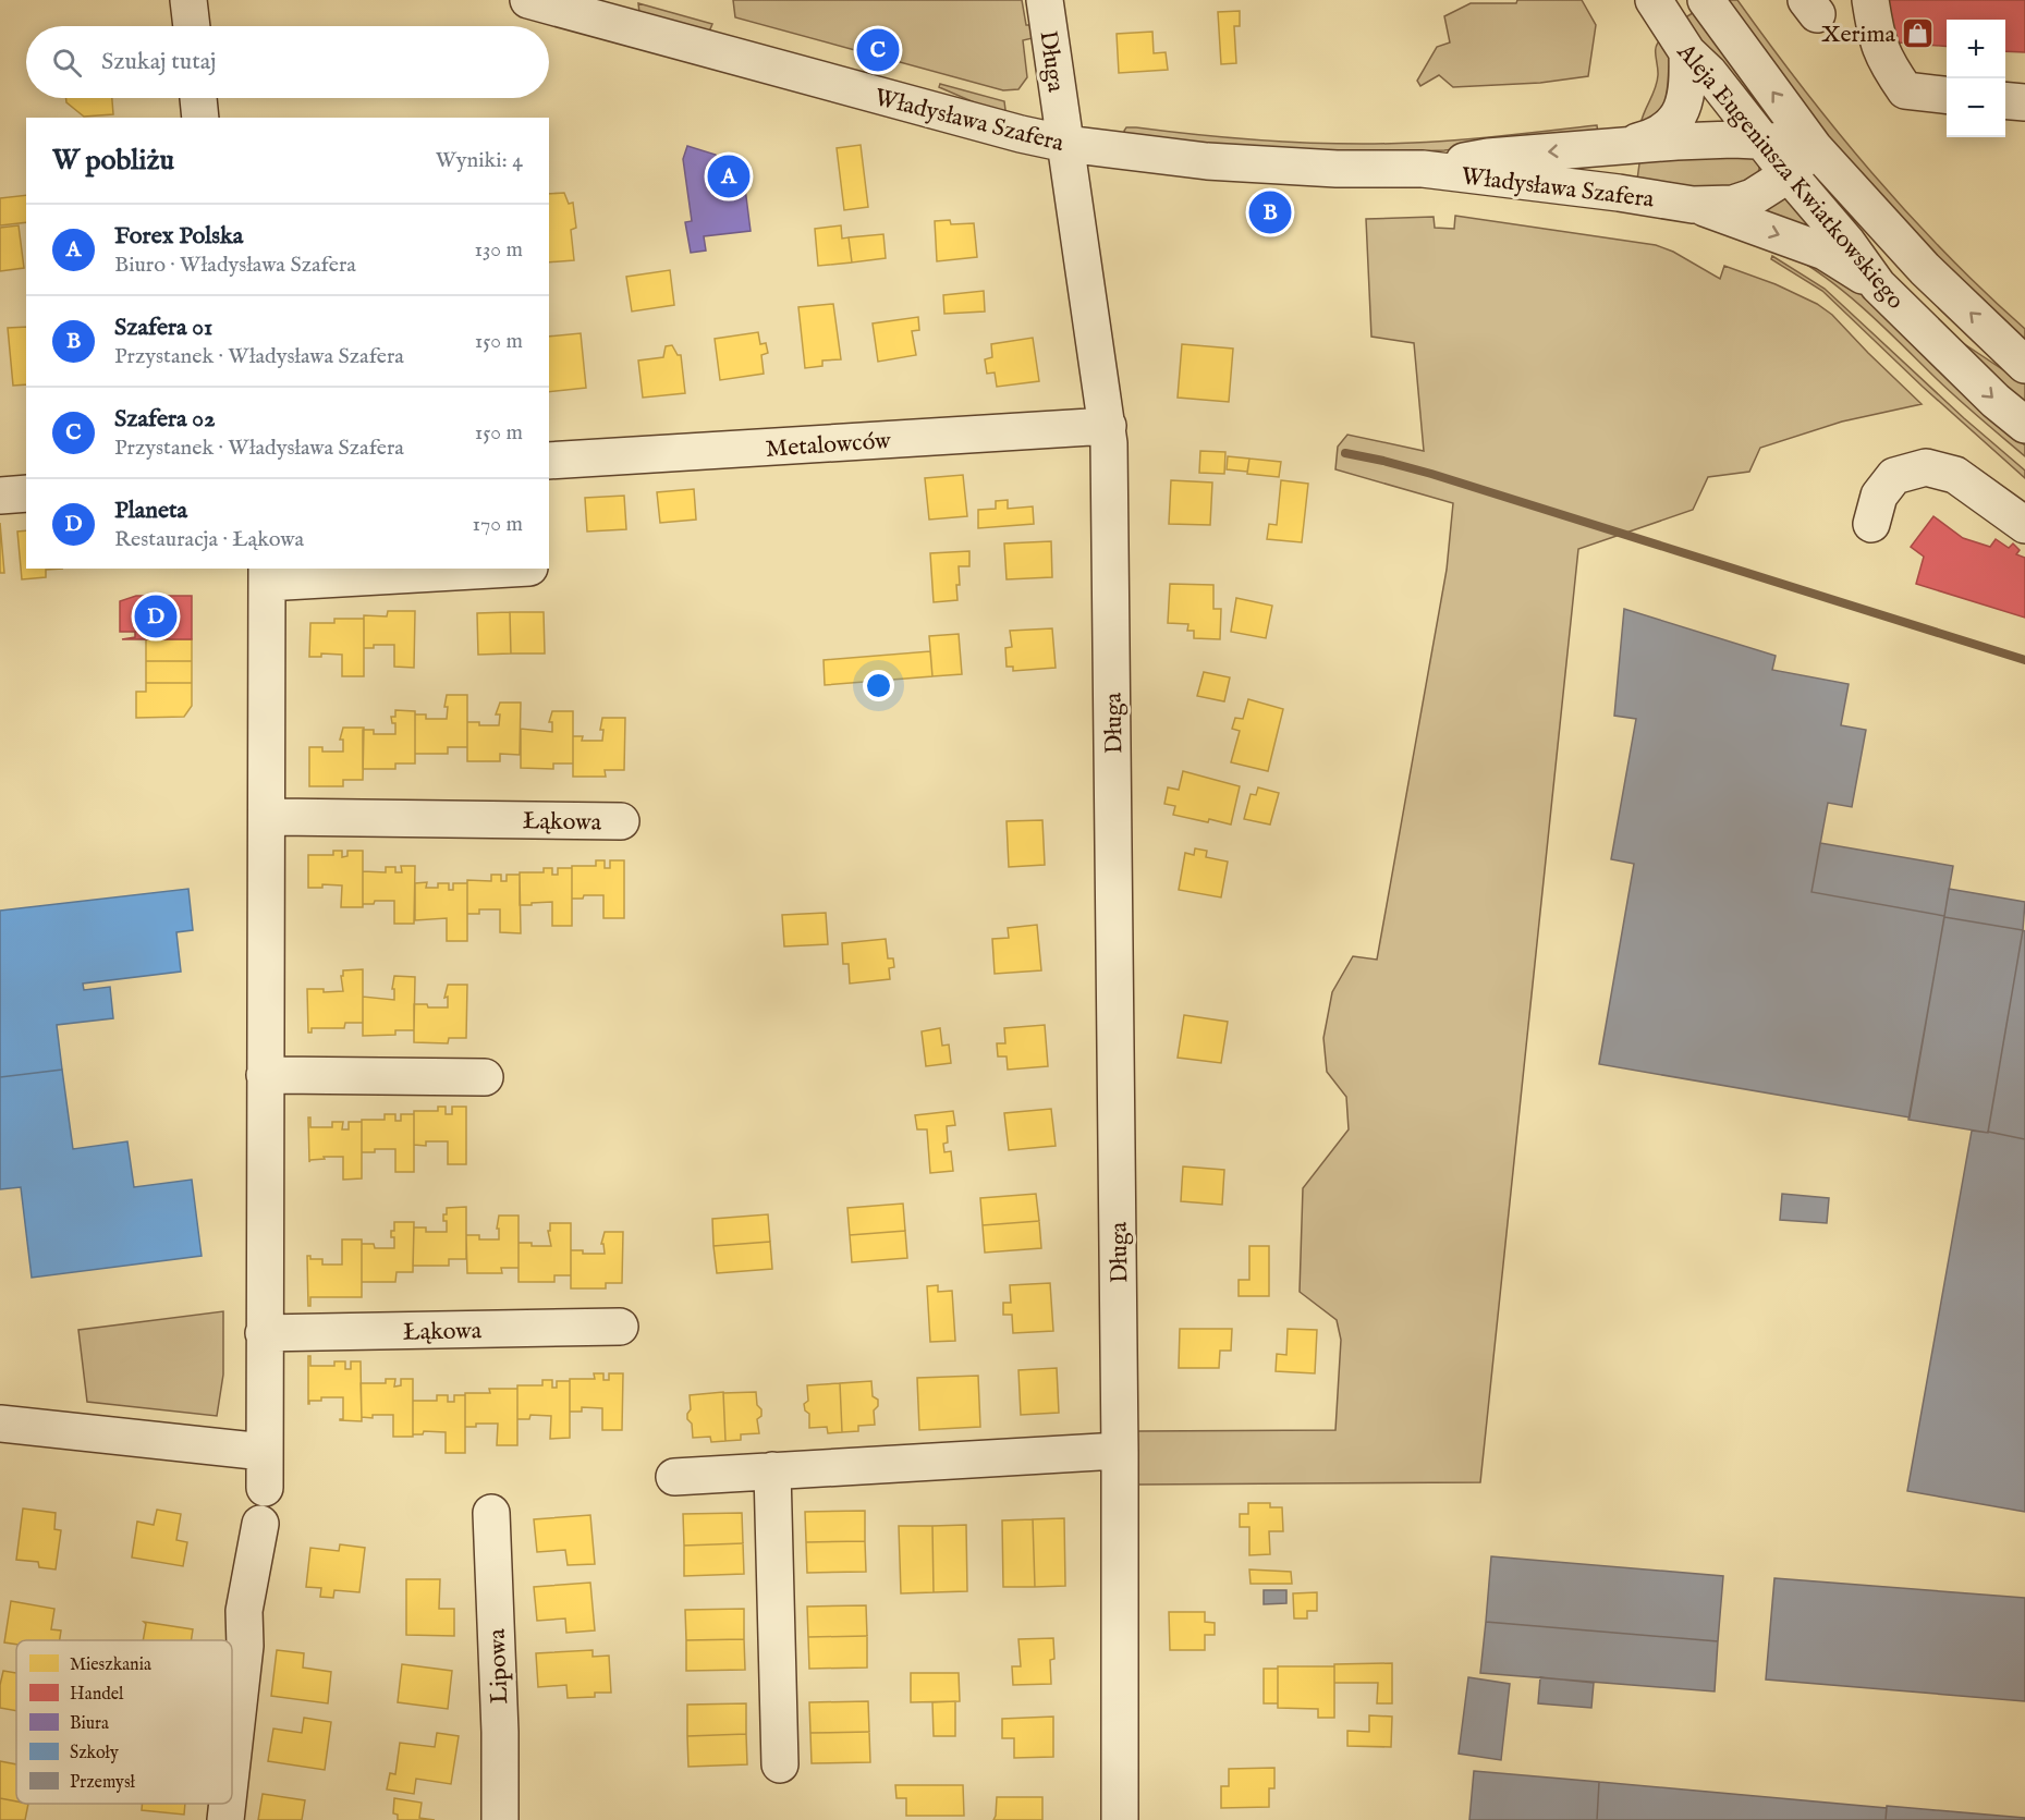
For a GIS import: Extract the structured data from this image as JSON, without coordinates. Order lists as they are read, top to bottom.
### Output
{
  "streets": {
    "street": [
      "Długa",
      "Władysława Szafera",
      "Aleja Eugeniusza Kwiatkowskiego",
      "Metalowców",
      "Łąkowa",
      "Lipowa"
    ]
  },
  "crossings": [
    ["Długa", "Władysława Szafera"],
    ["Długa", "Metalowców"],
    ["Władysława Szafera", "Aleja Eugeniusza Kwiatkowskiego"]
  ],
  "places": {
    "shop": ["Xerima"]
  },
  "legend": [
    "Mieszkania",
    "Handel",
    "Biura",
    "Szkoły",
    "Przemysł"
  ],
  "page": {
    "map_buttons": ["+", "−"],
    "pins": [
      "C",
      "A",
      "B",
      "D"
    ],
    "search": "Szukaj tutaj",
    "heading": ["W pobliżu", "Wyniki: 4"],
    "list": [
      {
        "mark": "A",
        "name": "Forex Polska",
        "note": "Biuro · Władysława Szafera",
        "value": "130 m"
      },
      {
        "mark": "B",
        "name": "Szafera 01",
        "note": "Przystanek · Władysława Szafera",
        "value": "150 m"
      },
      {
        "mark": "C",
        "name": "Szafera 02",
        "note": "Przystanek · Władysława Szafera",
        "value": "150 m"
      },
      {
        "mark": "D",
        "name": "Planeta",
        "note": "Restauracja · Łąkowa",
        "value": "170 m"
      }
    ]
  }
}
